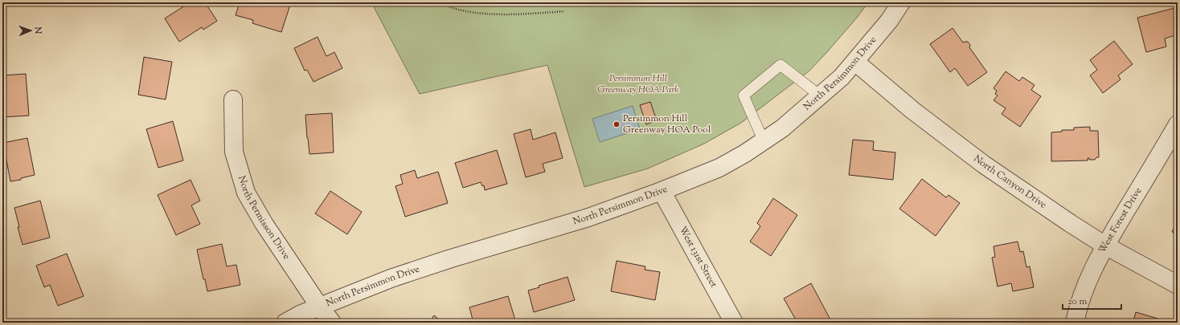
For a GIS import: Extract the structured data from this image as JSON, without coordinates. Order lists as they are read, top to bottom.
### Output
{
  "streets": {
    "street": [
      "North Persimmon Drive",
      "North Canyon Drive",
      "North Permisson Drive",
      "West Forest Drive",
      "West 131st Street"
    ]
  },
  "crossings": [
    ["North Persimmon Drive", "North Canyon Drive"],
    ["North Persimmon Drive", "North Permisson Drive"],
    ["North Persimmon Drive", "West 131st Street"],
    ["North Canyon Drive", "West Forest Drive"]
  ],
  "parks": ["Persimmon Hill Greenway HOA Park"],
  "places": ["Persimmon Hill Greenway HOA Pool"],
  "scale_bar": "20 m",
  "north": "right"
}
